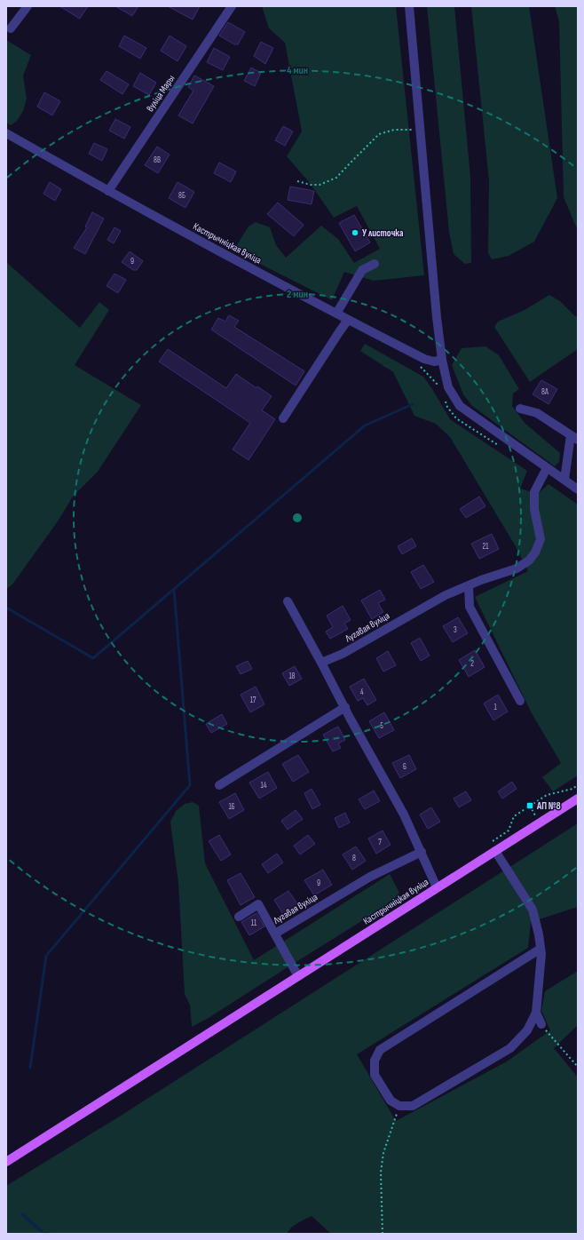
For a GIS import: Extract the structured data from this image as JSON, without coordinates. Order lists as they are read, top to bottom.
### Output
{
  "streets": {
    "main road": ["Кастрычніцкая вуліца"],
    "street": ["вуліца Мары", "Лугавая вуліца"]
  },
  "crossings": [
    ["вуліца Мары", "Кастрычніцкая вуліца"]
  ],
  "places": {
    "other": ["У листочка"],
    "transit": ["АП №8"]
  },
  "house_numbers": [
    "8В",
    "8Б",
    "9",
    "8А",
    "21",
    "3",
    "2",
    "18",
    "4",
    "17",
    "1",
    "5",
    "6",
    "14",
    "16",
    "7",
    "8",
    "9",
    "11"
  ],
  "rings": ["4 мин", "2 мин"]
}
